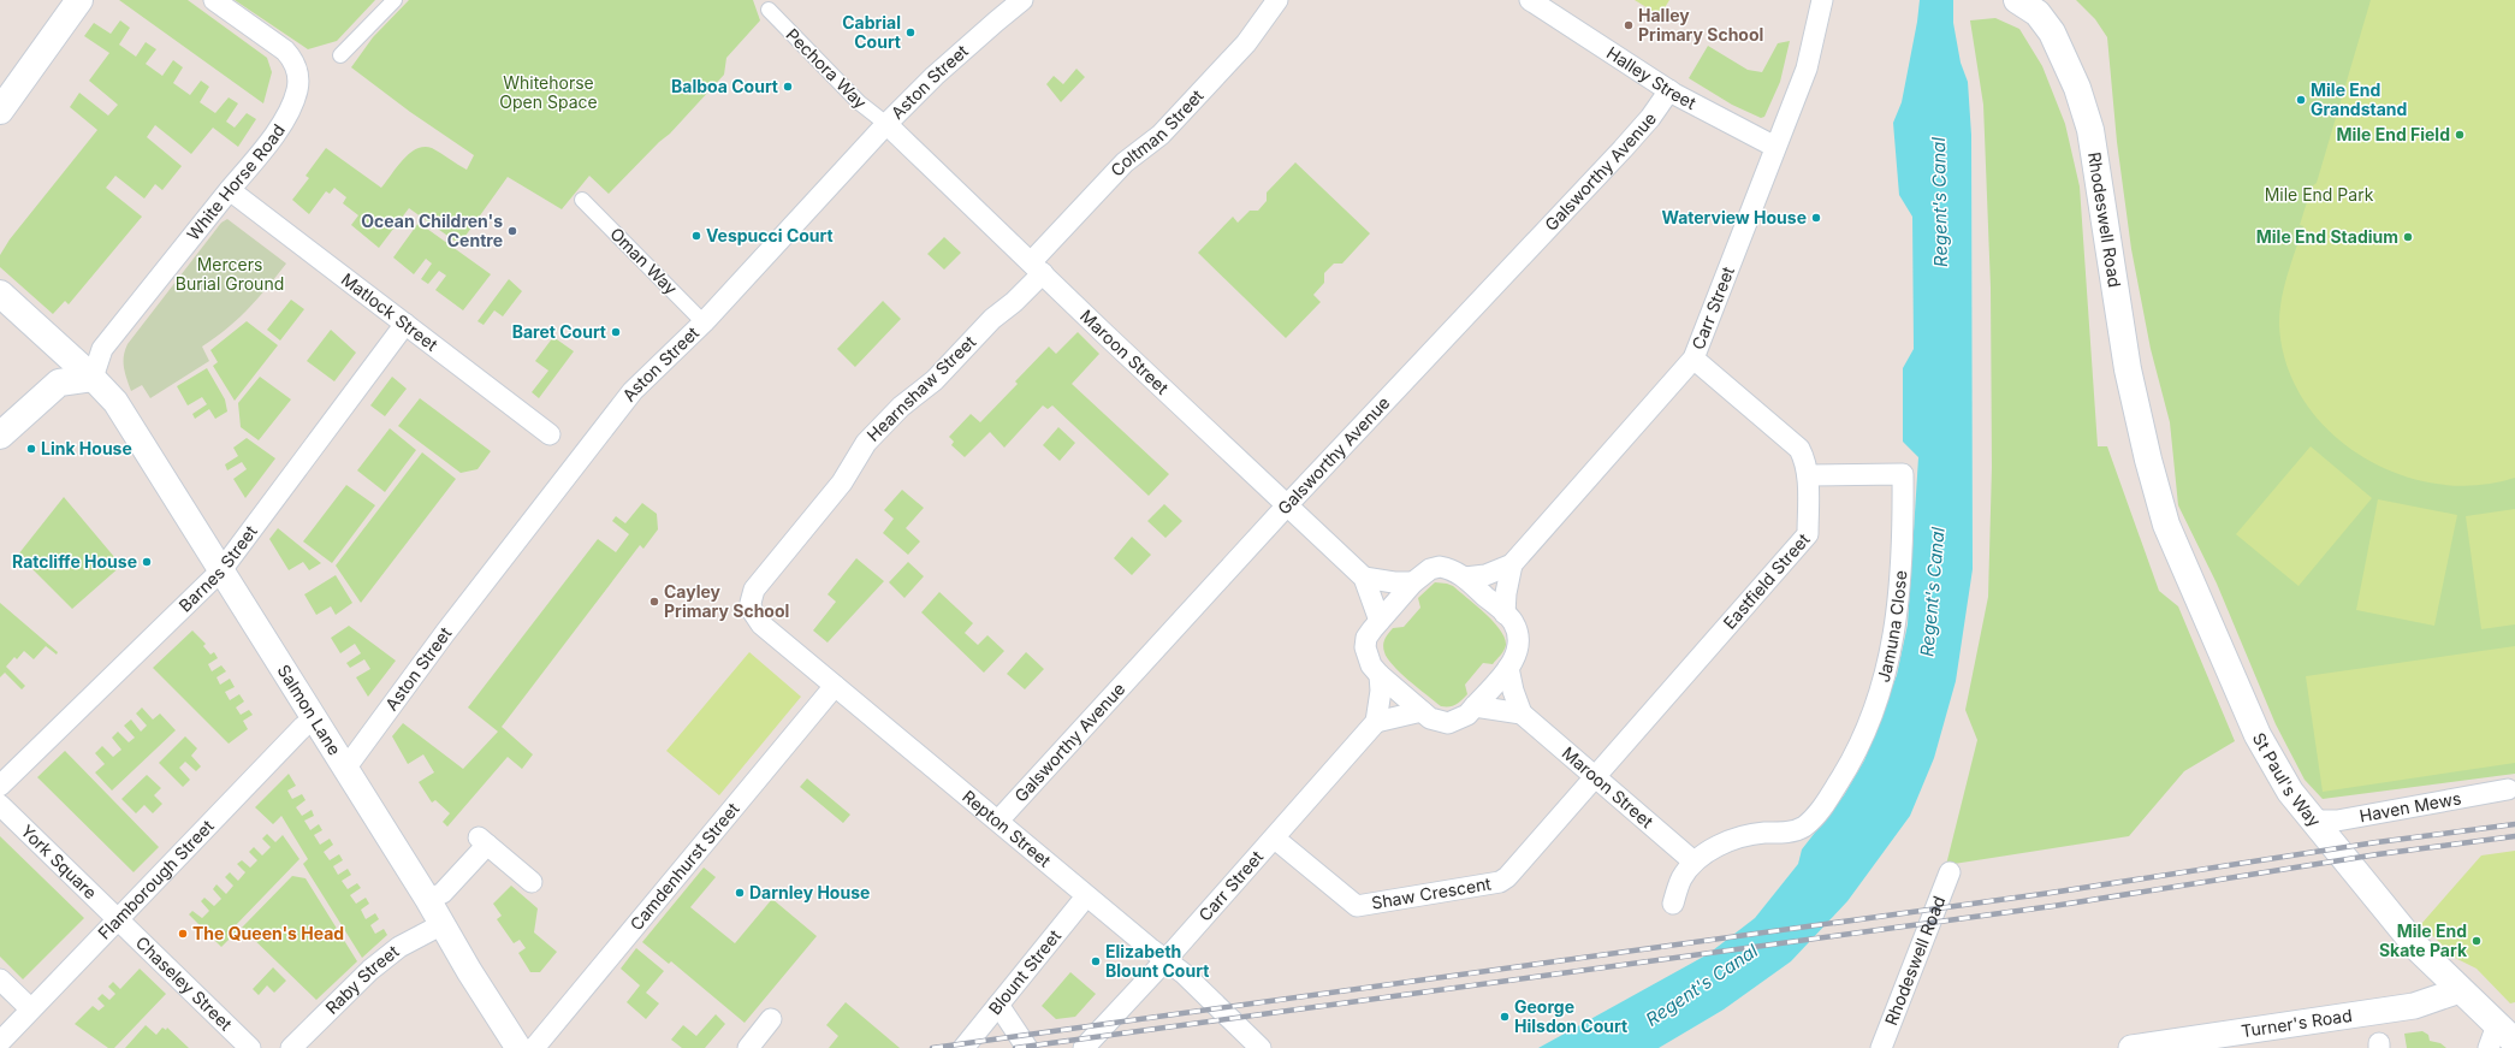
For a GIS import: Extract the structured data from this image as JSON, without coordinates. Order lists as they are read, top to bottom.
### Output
{
  "streets": {
    "main road": ["Rhodeswell Road", "St Paul's Way"],
    "street": [
      "Pechora Way",
      "Halley Street",
      "Aston Street",
      "Coltman Street",
      "Galsworthy Avenue",
      "White Horse Road",
      "Oman Way",
      "Carr Street",
      "Matlock Street",
      "Maroon Street",
      "Hearnshaw Street",
      "Barnes Street",
      "Eastfield Street",
      "Jamuna Close",
      "Salmon Lane",
      "Haven Mews",
      "Repton Street",
      "York Square",
      "Camdenhurst Street",
      "Flamborough Street",
      "Shaw Crescent",
      "Blount Street",
      "Raby Street",
      "Chaseley Street",
      "Turner's Road"
    ]
  },
  "crossings": [
    ["Pechora Way", "Aston Street"],
    ["Pechora Way", "Maroon Street"],
    ["Halley Street", "Galsworthy Avenue"],
    ["Halley Street", "Carr Street"],
    ["Aston Street", "Oman Way"],
    ["Aston Street", "Maroon Street"],
    ["Aston Street", "Salmon Lane"],
    ["Coltman Street", "Maroon Street"],
    ["Coltman Street", "Hearnshaw Street"],
    ["Galsworthy Avenue", "Maroon Street"],
    ["Galsworthy Avenue", "Repton Street"],
    ["White Horse Road", "Matlock Street"],
    ["White Horse Road", "Salmon Lane"],
    ["Rhodeswell Road", "St Paul's Way"],
    ["Carr Street", "Maroon Street"],
    ["Carr Street", "Eastfield Street"],
    ["Carr Street", "Repton Street"],
    ["Carr Street", "Shaw Crescent"],
    ["Matlock Street", "Barnes Street"],
    ["Maroon Street", "Hearnshaw Street"],
    ["Maroon Street", "Eastfield Street"],
    ["Maroon Street", "Jamuna Close"],
    ["Maroon Street", "Shaw Crescent"],
    ["Hearnshaw Street", "Repton Street"],
    ["Barnes Street", "Salmon Lane"],
    ["Eastfield Street", "Jamuna Close"],
    ["Eastfield Street", "Shaw Crescent"],
    ["Salmon Lane", "Flamborough Street"],
    ["Salmon Lane", "Raby Street"],
    ["St Paul's Way", "Haven Mews"],
    ["St Paul's Way", "Turner's Road"],
    ["Repton Street", "Camdenhurst Street"],
    ["Repton Street", "Blount Street"],
    ["York Square", "Flamborough Street"],
    ["York Square", "Chaseley Street"],
    ["Flamborough Street", "Chaseley Street"]
  ],
  "water": ["Regent's Canal"],
  "parks": ["Whitehorse Open Space", "Mile End Park", "Mercers Burial Ground"],
  "places": [
    "Halley Primary School",
    "Cabrial Court",
    "Balboa Court",
    "Mile End Grandstand",
    "Mile End Field",
    "Waterview House",
    "Ocean Children's Centre",
    "Vespucci Court",
    "Mile End Stadium",
    "Baret Court",
    "Link House",
    "Ratcliffe House",
    "Cayley Primary School",
    "Darnley House",
    "The Queen's Head",
    "Mile End Skate Park",
    "Elizabeth Blount Court",
    "George Hilsdon Court"
  ]
}
